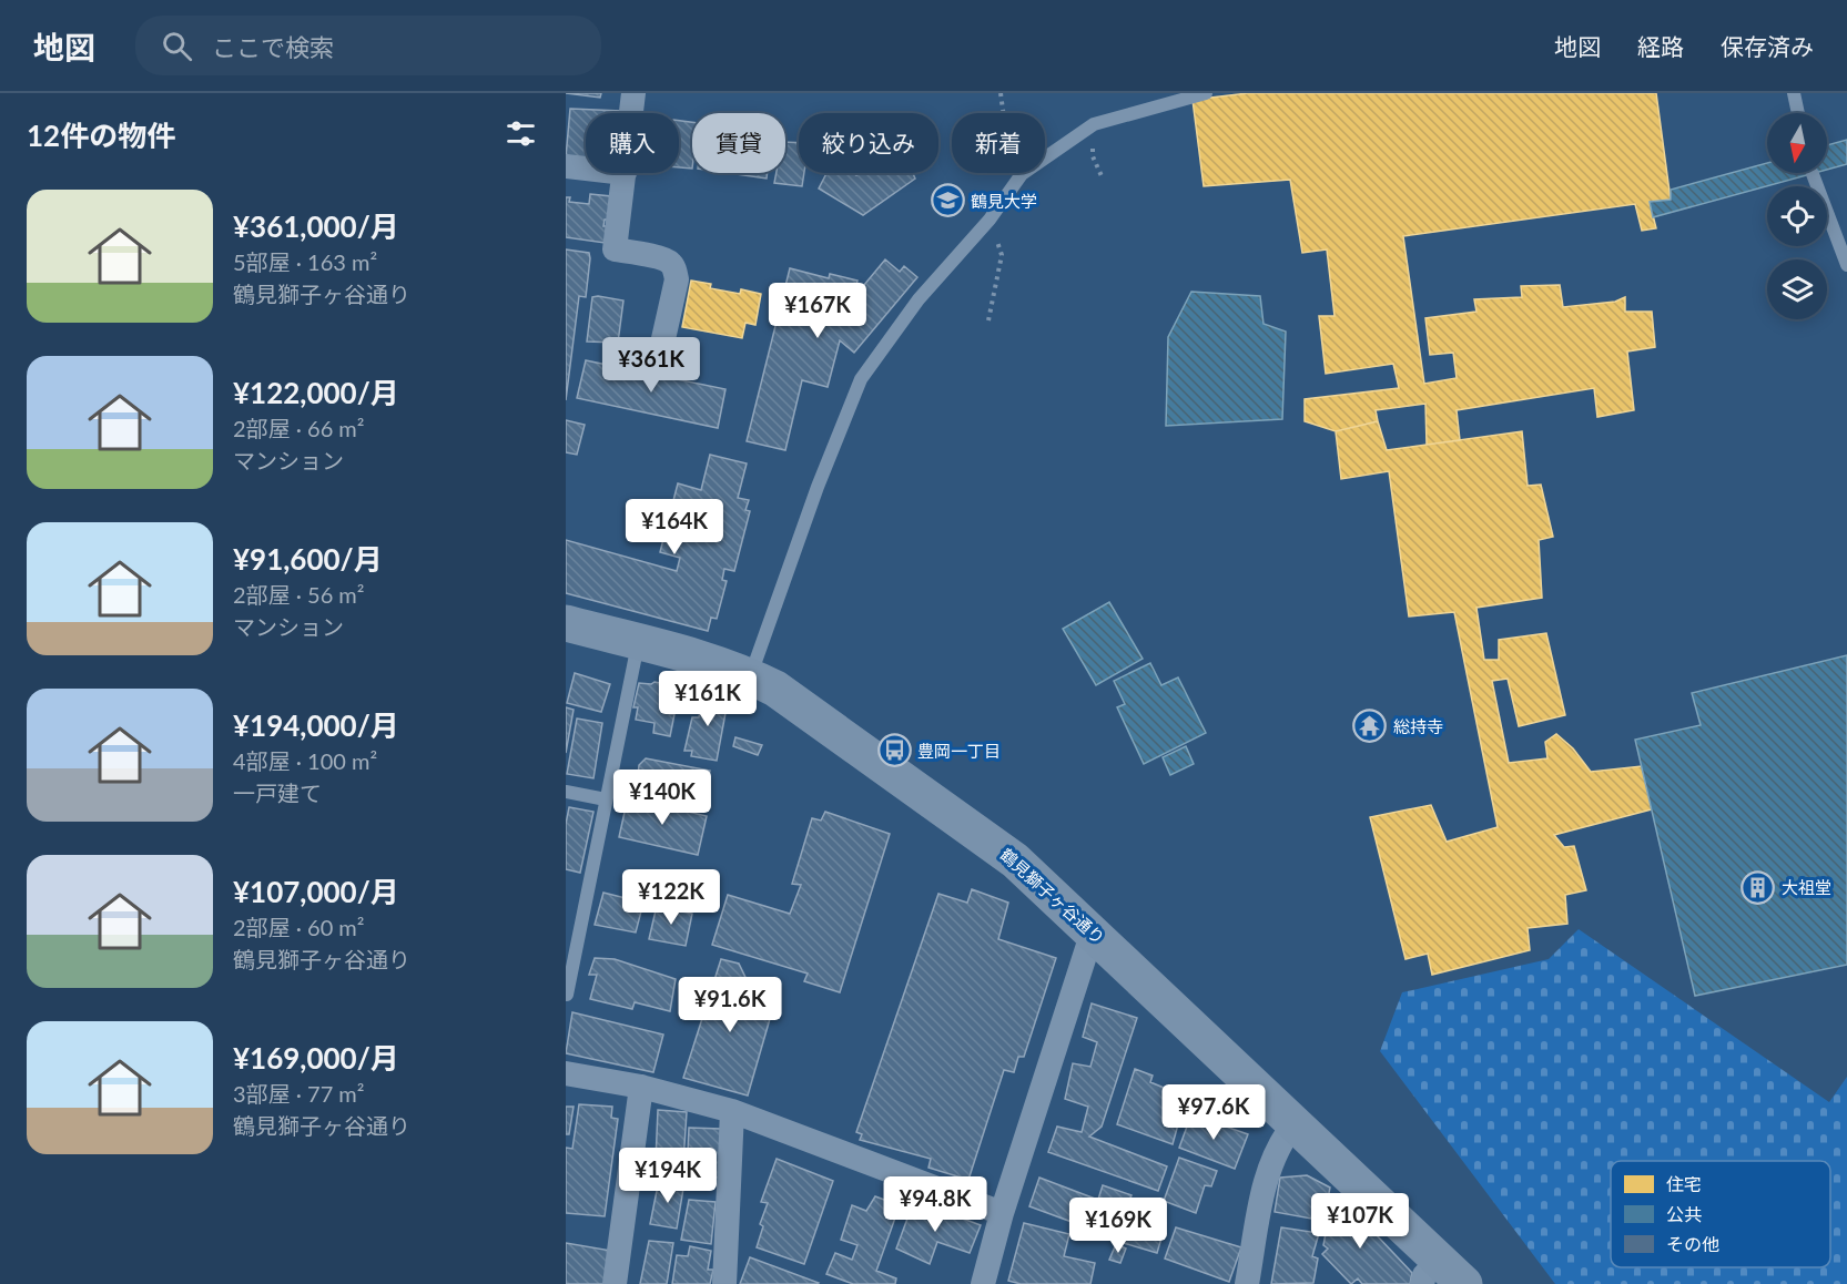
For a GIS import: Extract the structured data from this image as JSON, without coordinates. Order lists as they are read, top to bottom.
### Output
{
  "streets": {
    "main road": ["鶴見獅子ヶ谷通り"]
  },
  "places": {
    "school or university": ["鶴見大学"],
    "temple": ["総持寺"],
    "bus stop": ["豊岡一丁目"],
    "building": ["大祖堂"]
  },
  "legend": ["住宅", "公共", "その他"],
  "north": "bottom",
  "page": {
    "header": "地図",
    "search": "ここで検索",
    "nav": ["地図", "経路", "保存済み"],
    "heading": "12件の物件",
    "chip": [
      "購入",
      "賃貸",
      "絞り込み",
      "新着"
    ],
    "list": [
      {
        "name": "¥361,000/月",
        "note": "5部屋 · 163 m² · 鶴見獅子ヶ谷通り"
      },
      {
        "name": "¥122,000/月",
        "note": "2部屋 · 66 m² · マンション"
      },
      {
        "name": "¥91,600/月",
        "note": "2部屋 · 56 m² · マンション"
      },
      {
        "name": "¥194,000/月",
        "note": "4部屋 · 100 m² · 一戸建て"
      },
      {
        "name": "¥107,000/月",
        "note": "2部屋 · 60 m² · 鶴見獅子ヶ谷通り"
      },
      {
        "name": "¥169,000/月",
        "note": "3部屋 · 77 m² · 鶴見獅子ヶ谷通り"
      }
    ],
    "price": [
      "¥167K",
      "¥361K",
      "¥164K",
      "¥161K",
      "¥140K",
      "¥122K",
      "¥91.6K",
      "¥97.6K",
      "¥194K",
      "¥94.8K",
      "¥107K",
      "¥169K"
    ]
  }
}
